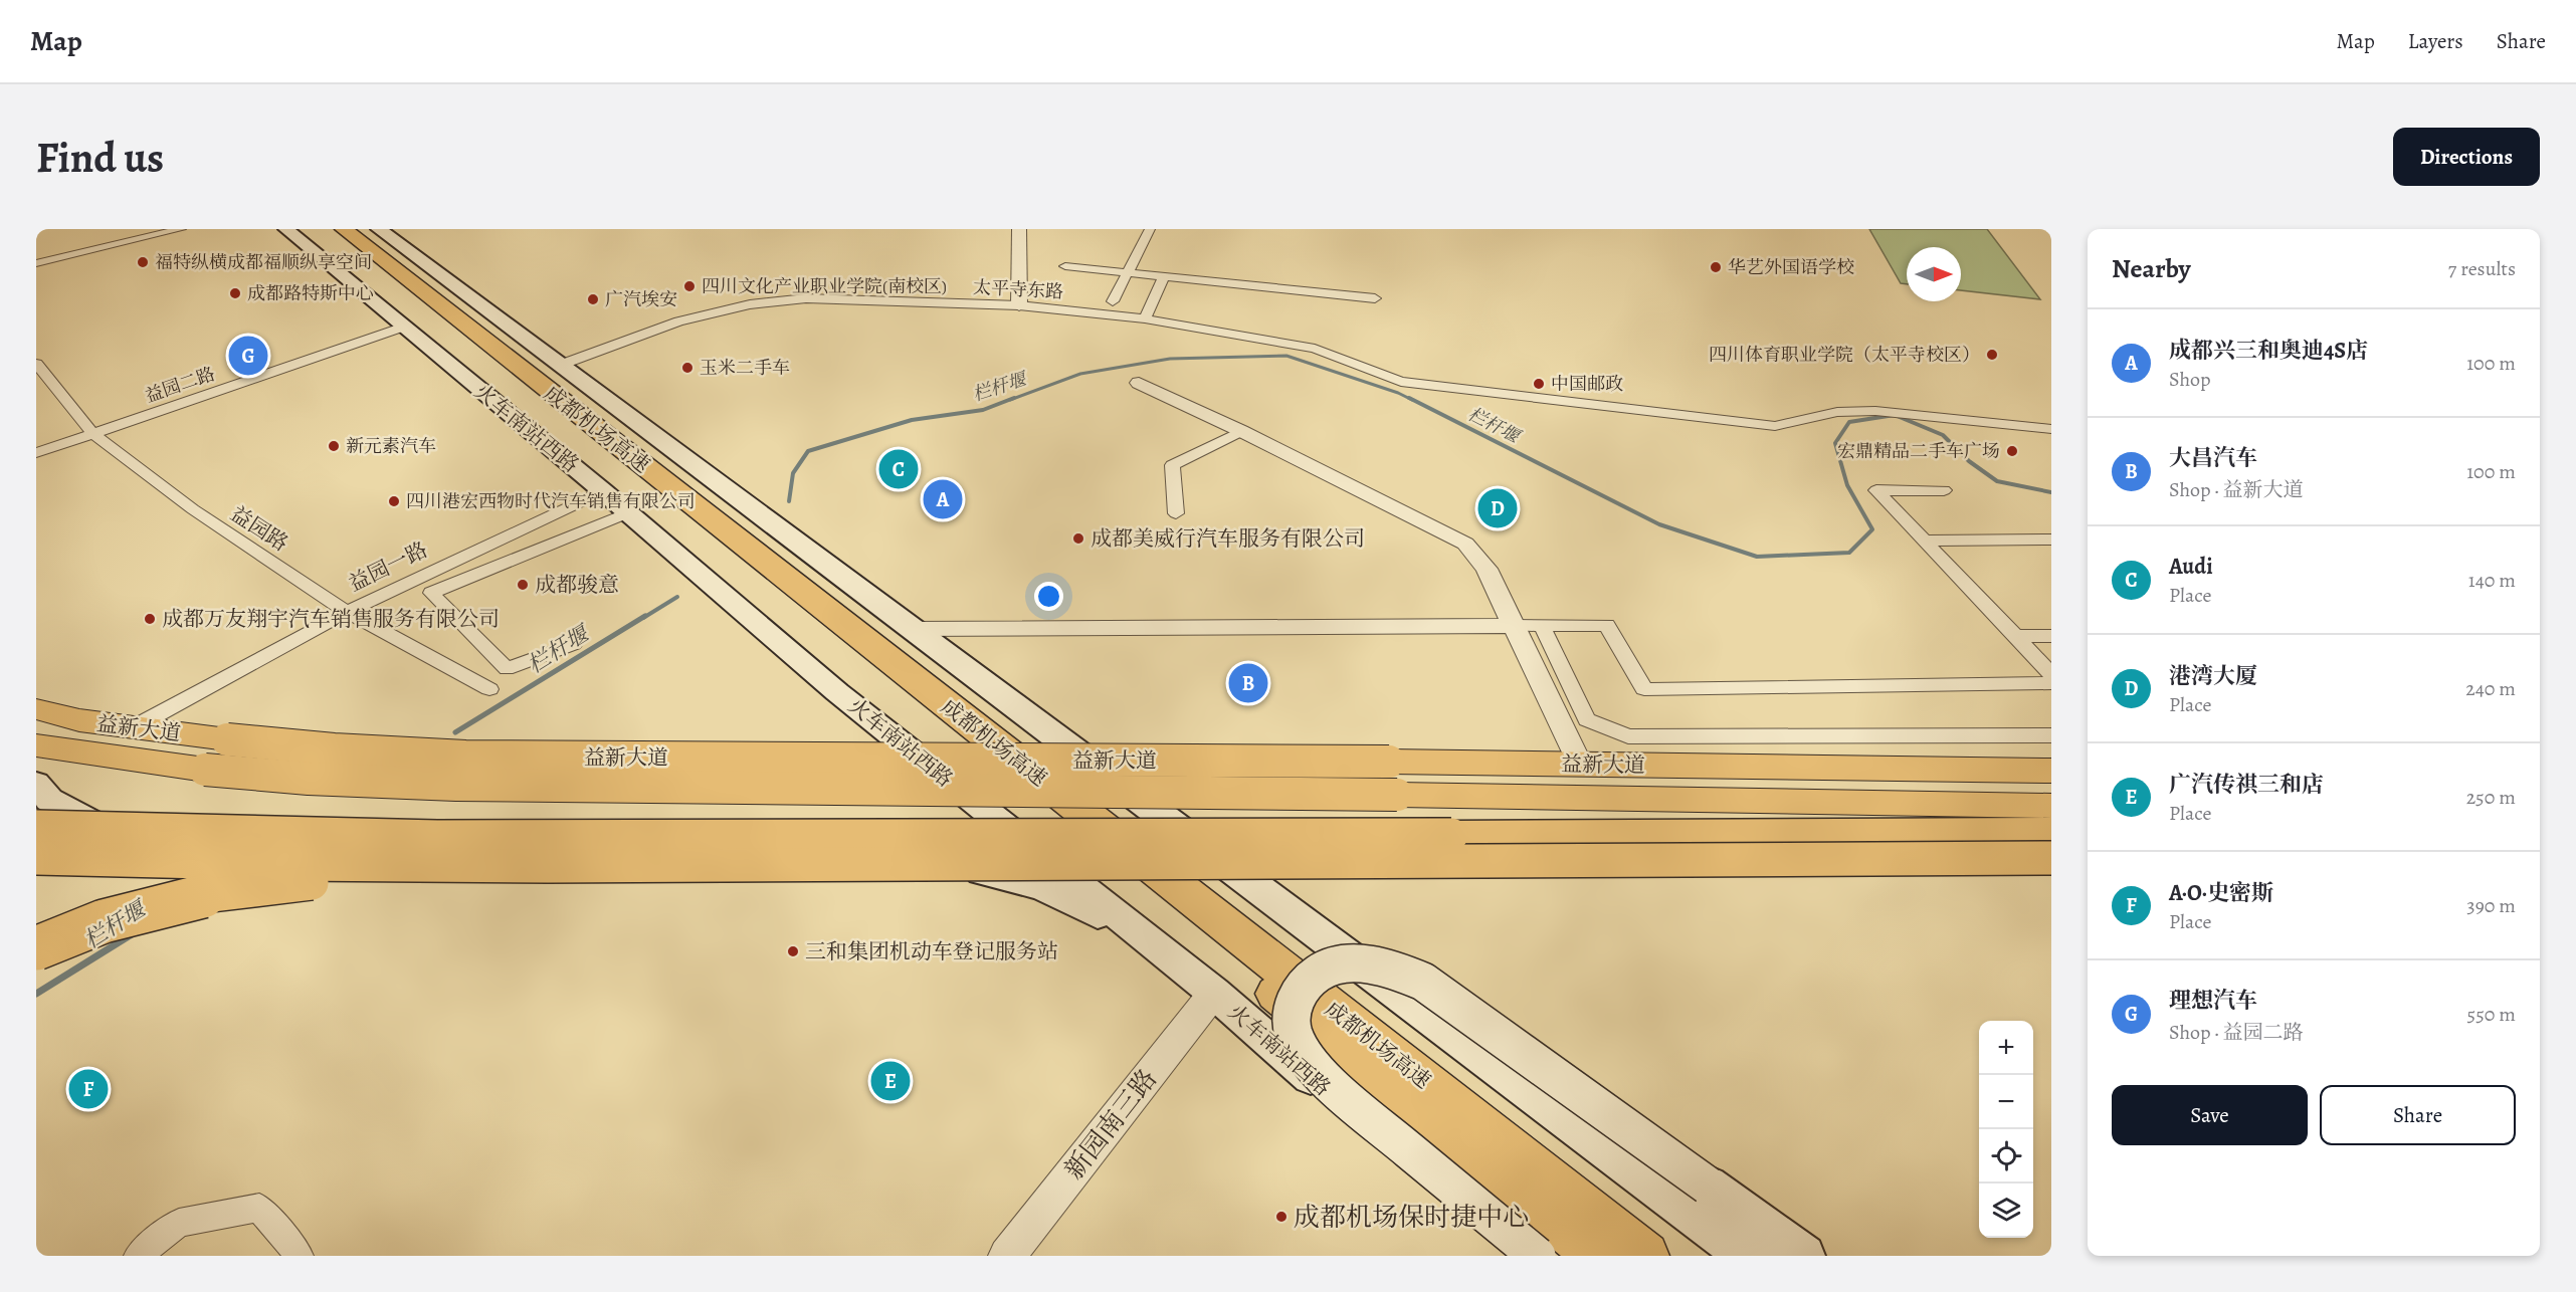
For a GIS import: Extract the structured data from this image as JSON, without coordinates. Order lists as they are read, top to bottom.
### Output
{
  "streets": {
    "highway": ["成都机场高速"],
    "main road": ["火车南站西路", "益新大道"],
    "street": [
      "太平寺东路",
      "益园二路",
      "益园路",
      "益园一路",
      "新园南三路"
    ]
  },
  "crossings": [
    ["益园二路", "火车南站西路"],
    ["益园二路", "益园路"],
    ["火车南站西路", "益园一路"],
    ["火车南站西路", "新园南三路"],
    ["益园路", "益园一路"],
    ["益园一路", "益新大道"]
  ],
  "water": ["栏杆堰"],
  "places": [
    "福特纵横成都福顺纵享空间",
    "华艺外国语学校",
    "四川文化产业职业学院(南校区)",
    "成都路特斯中心",
    "广汽埃安",
    "四川体育职业学院（太平寺校区）",
    "玉米二手车",
    "中国邮政",
    "新元素汽车",
    "宏鼎精品二手车广场",
    "四川港宏西物时代汽车销售有限公司",
    "成都美威行汽车服务有限公司",
    "成都骏意",
    "成都万友翔宇汽车销售服务有限公司",
    "三和集团机动车登记服务站",
    "成都机场保时捷中心"
  ],
  "north": "right",
  "page": {
    "header": "Map",
    "nav": ["Map", "Layers", "Share"],
    "buttons": [
      "Directions",
      ["Save", "Share"]
    ],
    "title": "Find us",
    "heading": ["Nearby", "7 results"],
    "list": [
      {
        "mark": "A",
        "name": "成都兴三和奥迪4S店",
        "note": "Shop",
        "value": "100 m"
      },
      {
        "mark": "B",
        "name": "大昌汽车",
        "note": "Shop · 益新大道",
        "value": "100 m"
      },
      {
        "mark": "C",
        "name": "Audi",
        "note": "Place",
        "value": "140 m"
      },
      {
        "mark": "D",
        "name": "港湾大厦",
        "note": "Place",
        "value": "240 m"
      },
      {
        "mark": "E",
        "name": "广汽传祺三和店",
        "note": "Place",
        "value": "250 m"
      },
      {
        "mark": "F",
        "name": "A·O·史密斯",
        "note": "Place",
        "value": "390 m"
      },
      {
        "mark": "G",
        "name": "理想汽车",
        "note": "Shop · 益园二路",
        "value": "550 m"
      }
    ],
    "pins": [
      "G",
      "C",
      "A",
      "D",
      "B",
      "E",
      "F"
    ],
    "map_buttons": ["+", "−"]
  }
}
